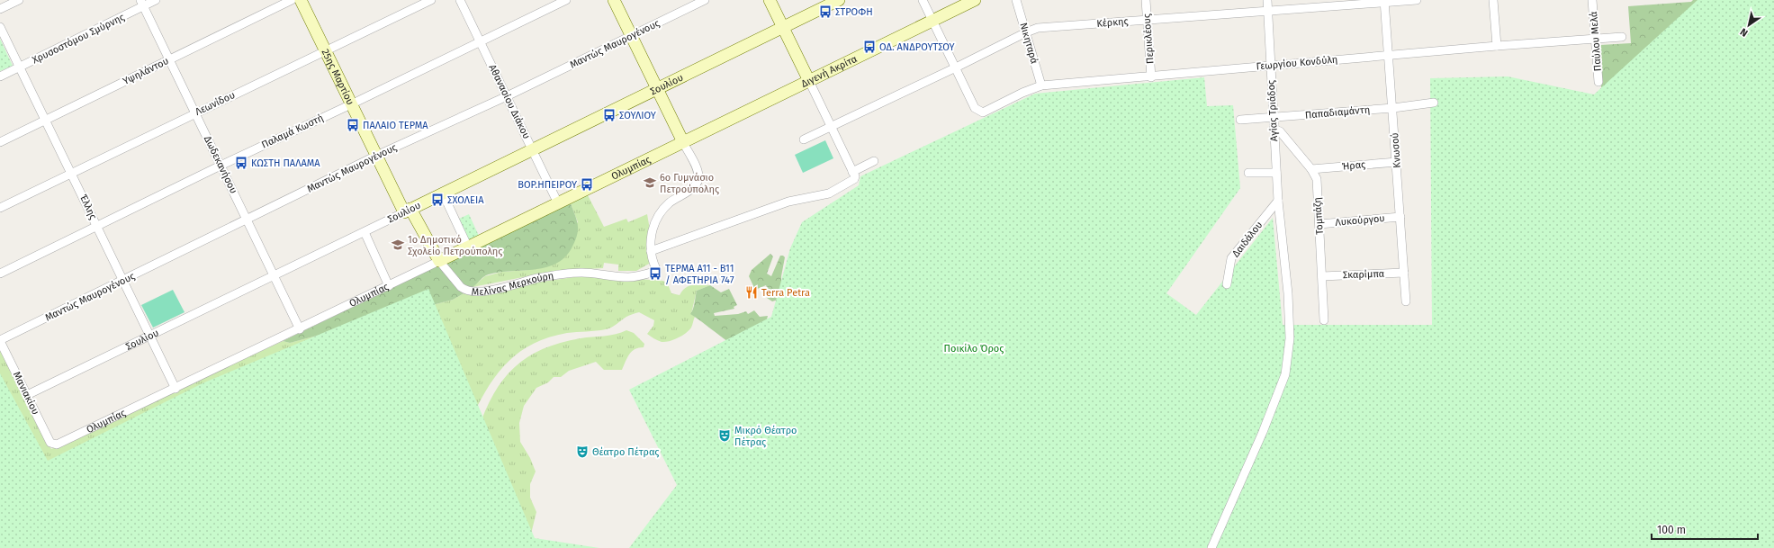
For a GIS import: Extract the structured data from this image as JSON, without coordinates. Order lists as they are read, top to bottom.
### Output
{
  "streets": {
    "street": [
      "Κέρκης",
      "Χρυσοστόμου Σμύρνης",
      "Περικλέους",
      "Παύλου Μελά",
      "Νικηταρά",
      "Μαντώς Μαυρογένους",
      "Γεωργίου Κονδύλη",
      "Υψηλάντου",
      "Διγενή Ακρίτα",
      "25ης Μαρτίου",
      "Σουλίου",
      "Αθανασίου Διάκου",
      "Λεωνίδου",
      "Αγίας Τριάδος",
      "Παπαδιαμάντη",
      "Παλαμά Κωστή",
      "Κνωσού",
      "Δωδεκανήσου",
      "Ήρας",
      "Ολυμπίας",
      "Έλλης",
      "Τομπάζη",
      "Λυκούργου",
      "Δαιδάλου",
      "Σκαρίμπα",
      "Μελίνας Μερκούρη",
      "Μανιακίου"
    ]
  },
  "crossings": [
    ["Κέρκης", "Περικλέους"],
    ["Κέρκης", "Νικηταρά"],
    ["Κέρκης", "Γεωργίου Κονδύλη"],
    ["Κέρκης", "Αγίας Τριάδος"],
    ["Κέρκης", "Κνωσού"],
    ["Χρυσοστόμου Σμύρνης", "Δωδεκανήσου"],
    ["Χρυσοστόμου Σμύρνης", "Έλλης"],
    ["Περικλέους", "Γεωργίου Κονδύλη"],
    ["Παύλου Μελά", "Γεωργίου Κονδύλη"],
    ["Νικηταρά", "Γεωργίου Κονδύλη"],
    ["Μαντώς Μαυρογένους", "25ης Μαρτίου"],
    ["Μαντώς Μαυρογένους", "Αθανασίου Διάκου"],
    ["Μαντώς Μαυρογένους", "Δωδεκανήσου"],
    ["Μαντώς Μαυρογένους", "Έλλης"],
    ["Μαντώς Μαυρογένους", "Μανιακίου"],
    ["Γεωργίου Κονδύλη", "Αγίας Τριάδος"],
    ["Γεωργίου Κονδύλη", "Κνωσού"],
    ["Υψηλάντου", "Δωδεκανήσου"],
    ["Υψηλάντου", "Έλλης"],
    ["Διγενή Ακρίτα", "Ολυμπίας"],
    ["25ης Μαρτίου", "Σουλίου"],
    ["25ης Μαρτίου", "Λεωνίδου"],
    ["25ης Μαρτίου", "Παλαμά Κωστή"],
    ["25ης Μαρτίου", "Μελίνας Μερκούρη"],
    ["Σουλίου", "Αθανασίου Διάκου"],
    ["Σουλίου", "Δωδεκανήσου"],
    ["Σουλίου", "Έλλης"],
    ["Σουλίου", "Μελίνας Μερκούρη"],
    ["Σουλίου", "Μανιακίου"],
    ["Αθανασίου Διάκου", "Παλαμά Κωστή"],
    ["Αθανασίου Διάκου", "Ολυμπίας"],
    ["Λεωνίδου", "Δωδεκανήσου"],
    ["Λεωνίδου", "Έλλης"],
    ["Αγίας Τριάδος", "Παπαδιαμάντη"],
    ["Αγίας Τριάδος", "Τομπάζη"],
    ["Αγίας Τριάδος", "Δαιδάλου"],
    ["Παπαδιαμάντη", "Κνωσού"],
    ["Παλαμά Κωστή", "Δωδεκανήσου"],
    ["Παλαμά Κωστή", "Έλλης"],
    ["Κνωσού", "Ήρας"],
    ["Κνωσού", "Λυκούργου"],
    ["Κνωσού", "Σκαρίμπα"],
    ["Δωδεκανήσου", "Ολυμπίας"],
    ["Ήρας", "Τομπάζη"],
    ["Ολυμπίας", "Έλλης"],
    ["Ολυμπίας", "Μελίνας Μερκούρη"],
    ["Ολυμπίας", "Μανιακίου"],
    ["Τομπάζη", "Λυκούργου"],
    ["Τομπάζη", "Σκαρίμπα"]
  ],
  "parks": ["Ποικίλο Όρος"],
  "places": {
    "bus stop": [
      "ΣΤΡΟΦΗ",
      "ΟΔ. ΑΝΔΡΟΥΤΣΟΥ",
      "ΣΟΥΛΙΟΥ",
      "ΠΑΛΑΙΟ ΤΕΡΜΑ",
      "ΚΩΣΤΗ ΠΑΛΑΜΑ",
      "ΒΟΡ.ΗΠΕΙΡΟΥ",
      "ΣΧΟΛΕΙΑ",
      "ΤΕΡΜΑ Α11 - Β11 / ΑΦΕΤΗΡΙΑ 747"
    ],
    "school or university": ["6ο Γυμνάσιο Πετρούπολης", "1ο Δημοτικό Σχολείο Πετρούπολης"],
    "restaurant": ["Terra Petra"],
    "theatre": ["Μικρό Θέατρο Πέτρας", "Θέατρο Πέτρας"]
  },
  "scale_bar": "100 m",
  "north": "bottom left"
}
